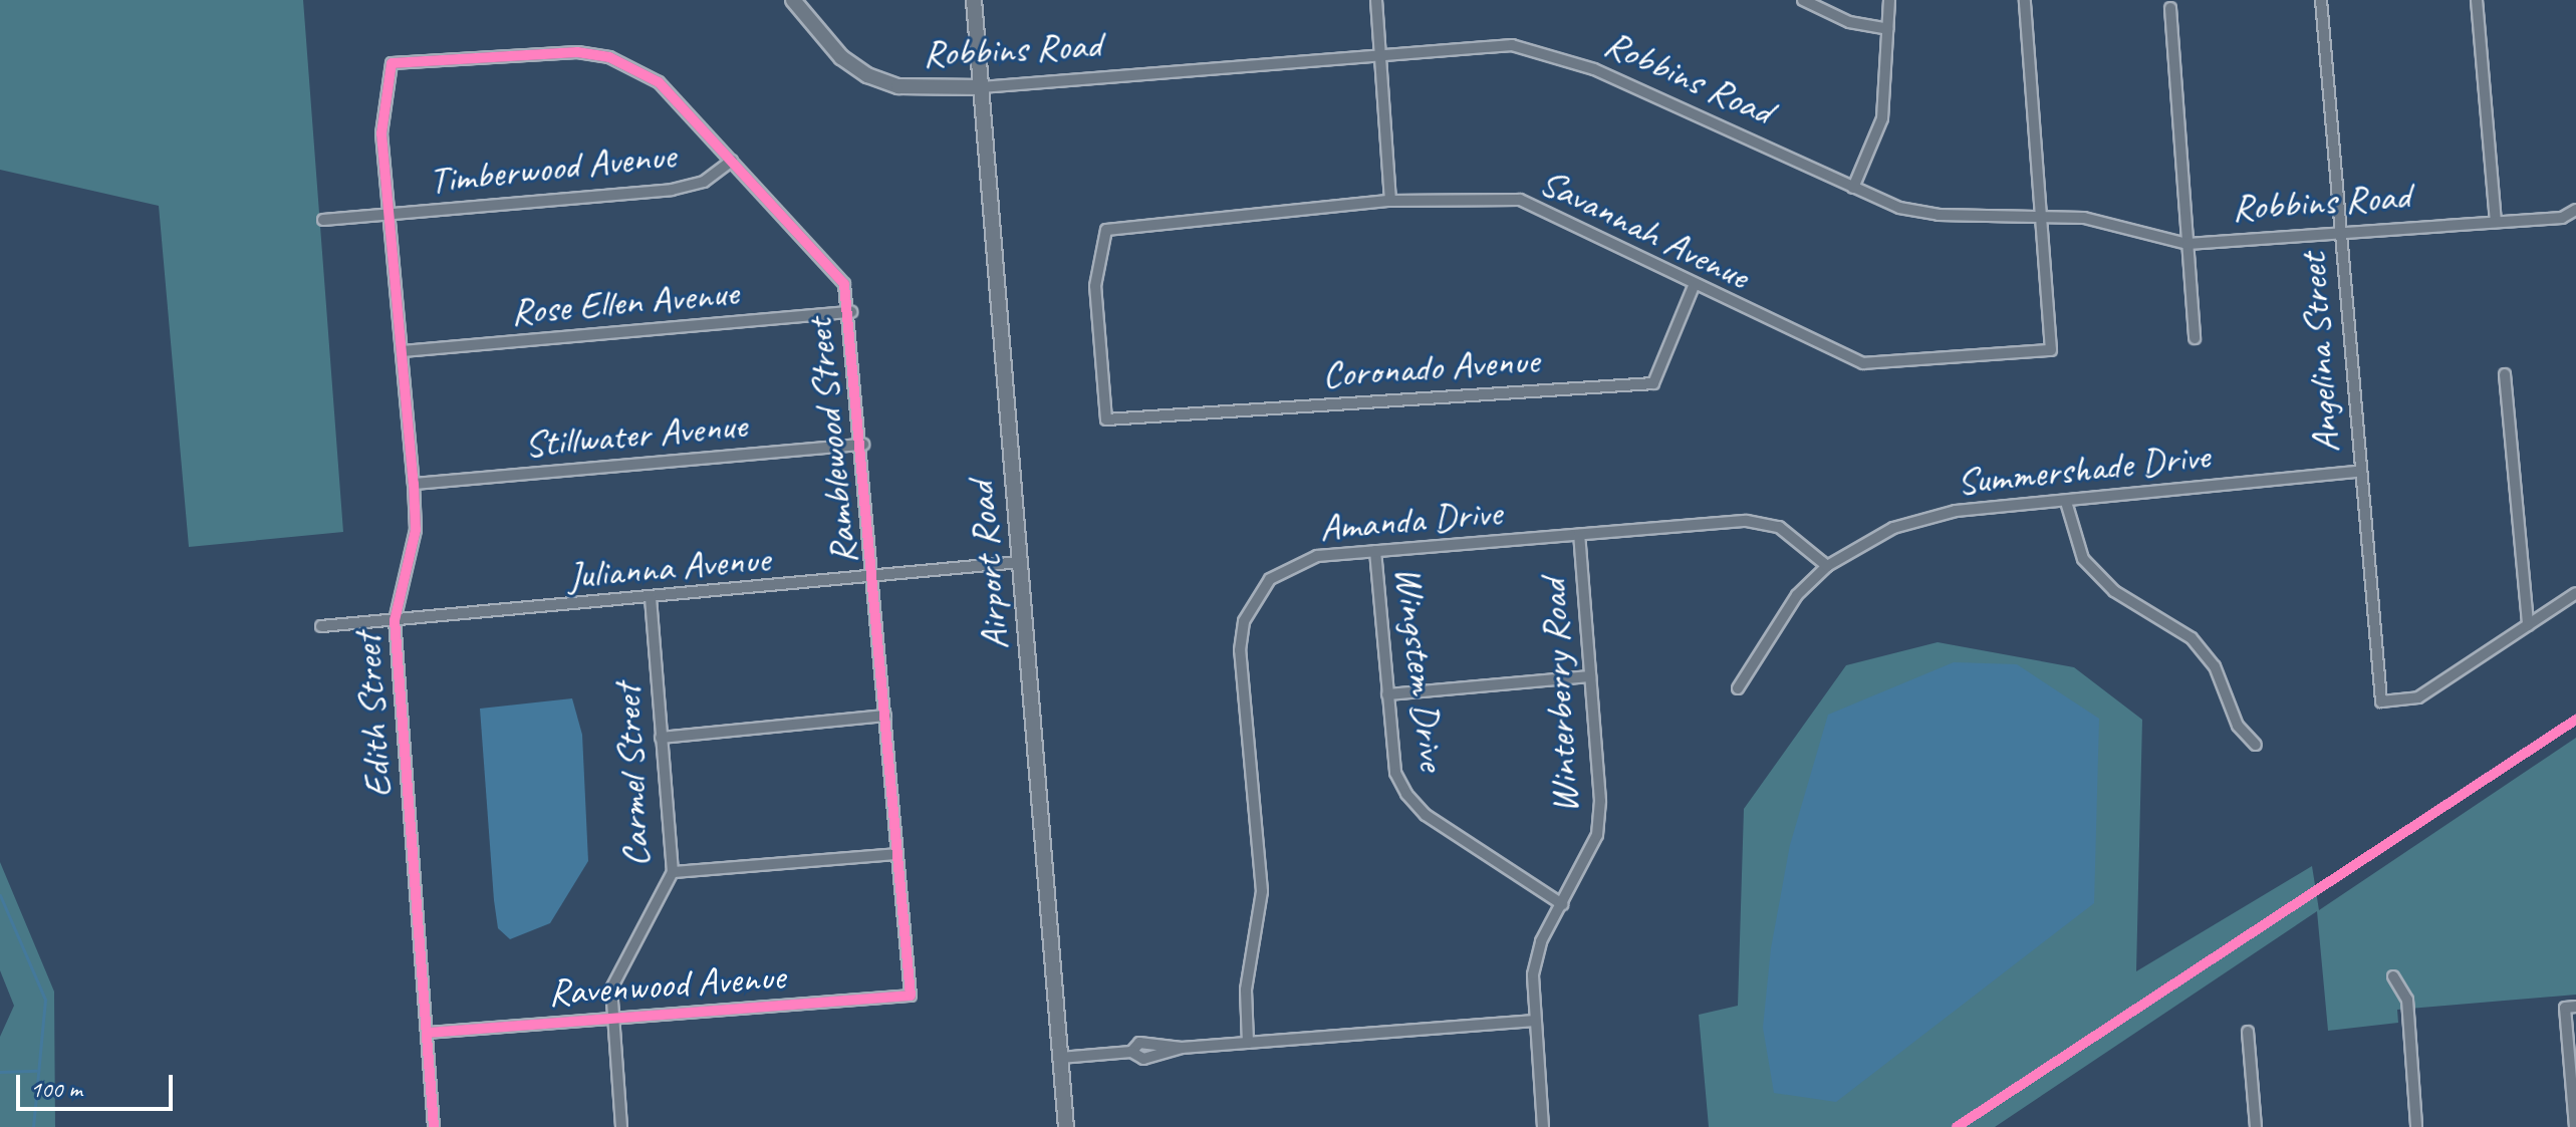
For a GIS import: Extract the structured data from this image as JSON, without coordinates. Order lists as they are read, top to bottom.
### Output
{
  "streets": {
    "main road": ["Robbins Road", "Airport Road"],
    "street": [
      "Timberwood Avenue",
      "Savannah Avenue",
      "Rose Ellen Avenue",
      "Angelina Street",
      "Coronado Avenue",
      "Stillwater Avenue",
      "Ramblewood Street",
      "Summershade Drive",
      "Amanda Drive",
      "Julianna Avenue",
      "Wingstem Drive",
      "Winterberry Road",
      "Edith Street",
      "Carmel Street",
      "Ravenwood Avenue"
    ]
  },
  "crossings": [
    ["Robbins Road", "Savannah Avenue"],
    ["Robbins Road", "Angelina Street"],
    ["Robbins Road", "Airport Road"],
    ["Timberwood Avenue", "Ramblewood Street"],
    ["Timberwood Avenue", "Edith Street"],
    ["Savannah Avenue", "Coronado Avenue"],
    ["Rose Ellen Avenue", "Ramblewood Street"],
    ["Rose Ellen Avenue", "Edith Street"],
    ["Angelina Street", "Summershade Drive"],
    ["Stillwater Avenue", "Ramblewood Street"],
    ["Stillwater Avenue", "Edith Street"],
    ["Ramblewood Street", "Julianna Avenue"],
    ["Ramblewood Street", "Edith Street"],
    ["Ramblewood Street", "Ravenwood Avenue"],
    ["Summershade Drive", "Amanda Drive"],
    ["Amanda Drive", "Wingstem Drive"],
    ["Amanda Drive", "Winterberry Road"],
    ["Airport Road", "Julianna Avenue"],
    ["Julianna Avenue", "Edith Street"],
    ["Julianna Avenue", "Carmel Street"],
    ["Wingstem Drive", "Winterberry Road"],
    ["Edith Street", "Ravenwood Avenue"],
    ["Carmel Street", "Ravenwood Avenue"]
  ],
  "scale_bar": "100 m"
}
